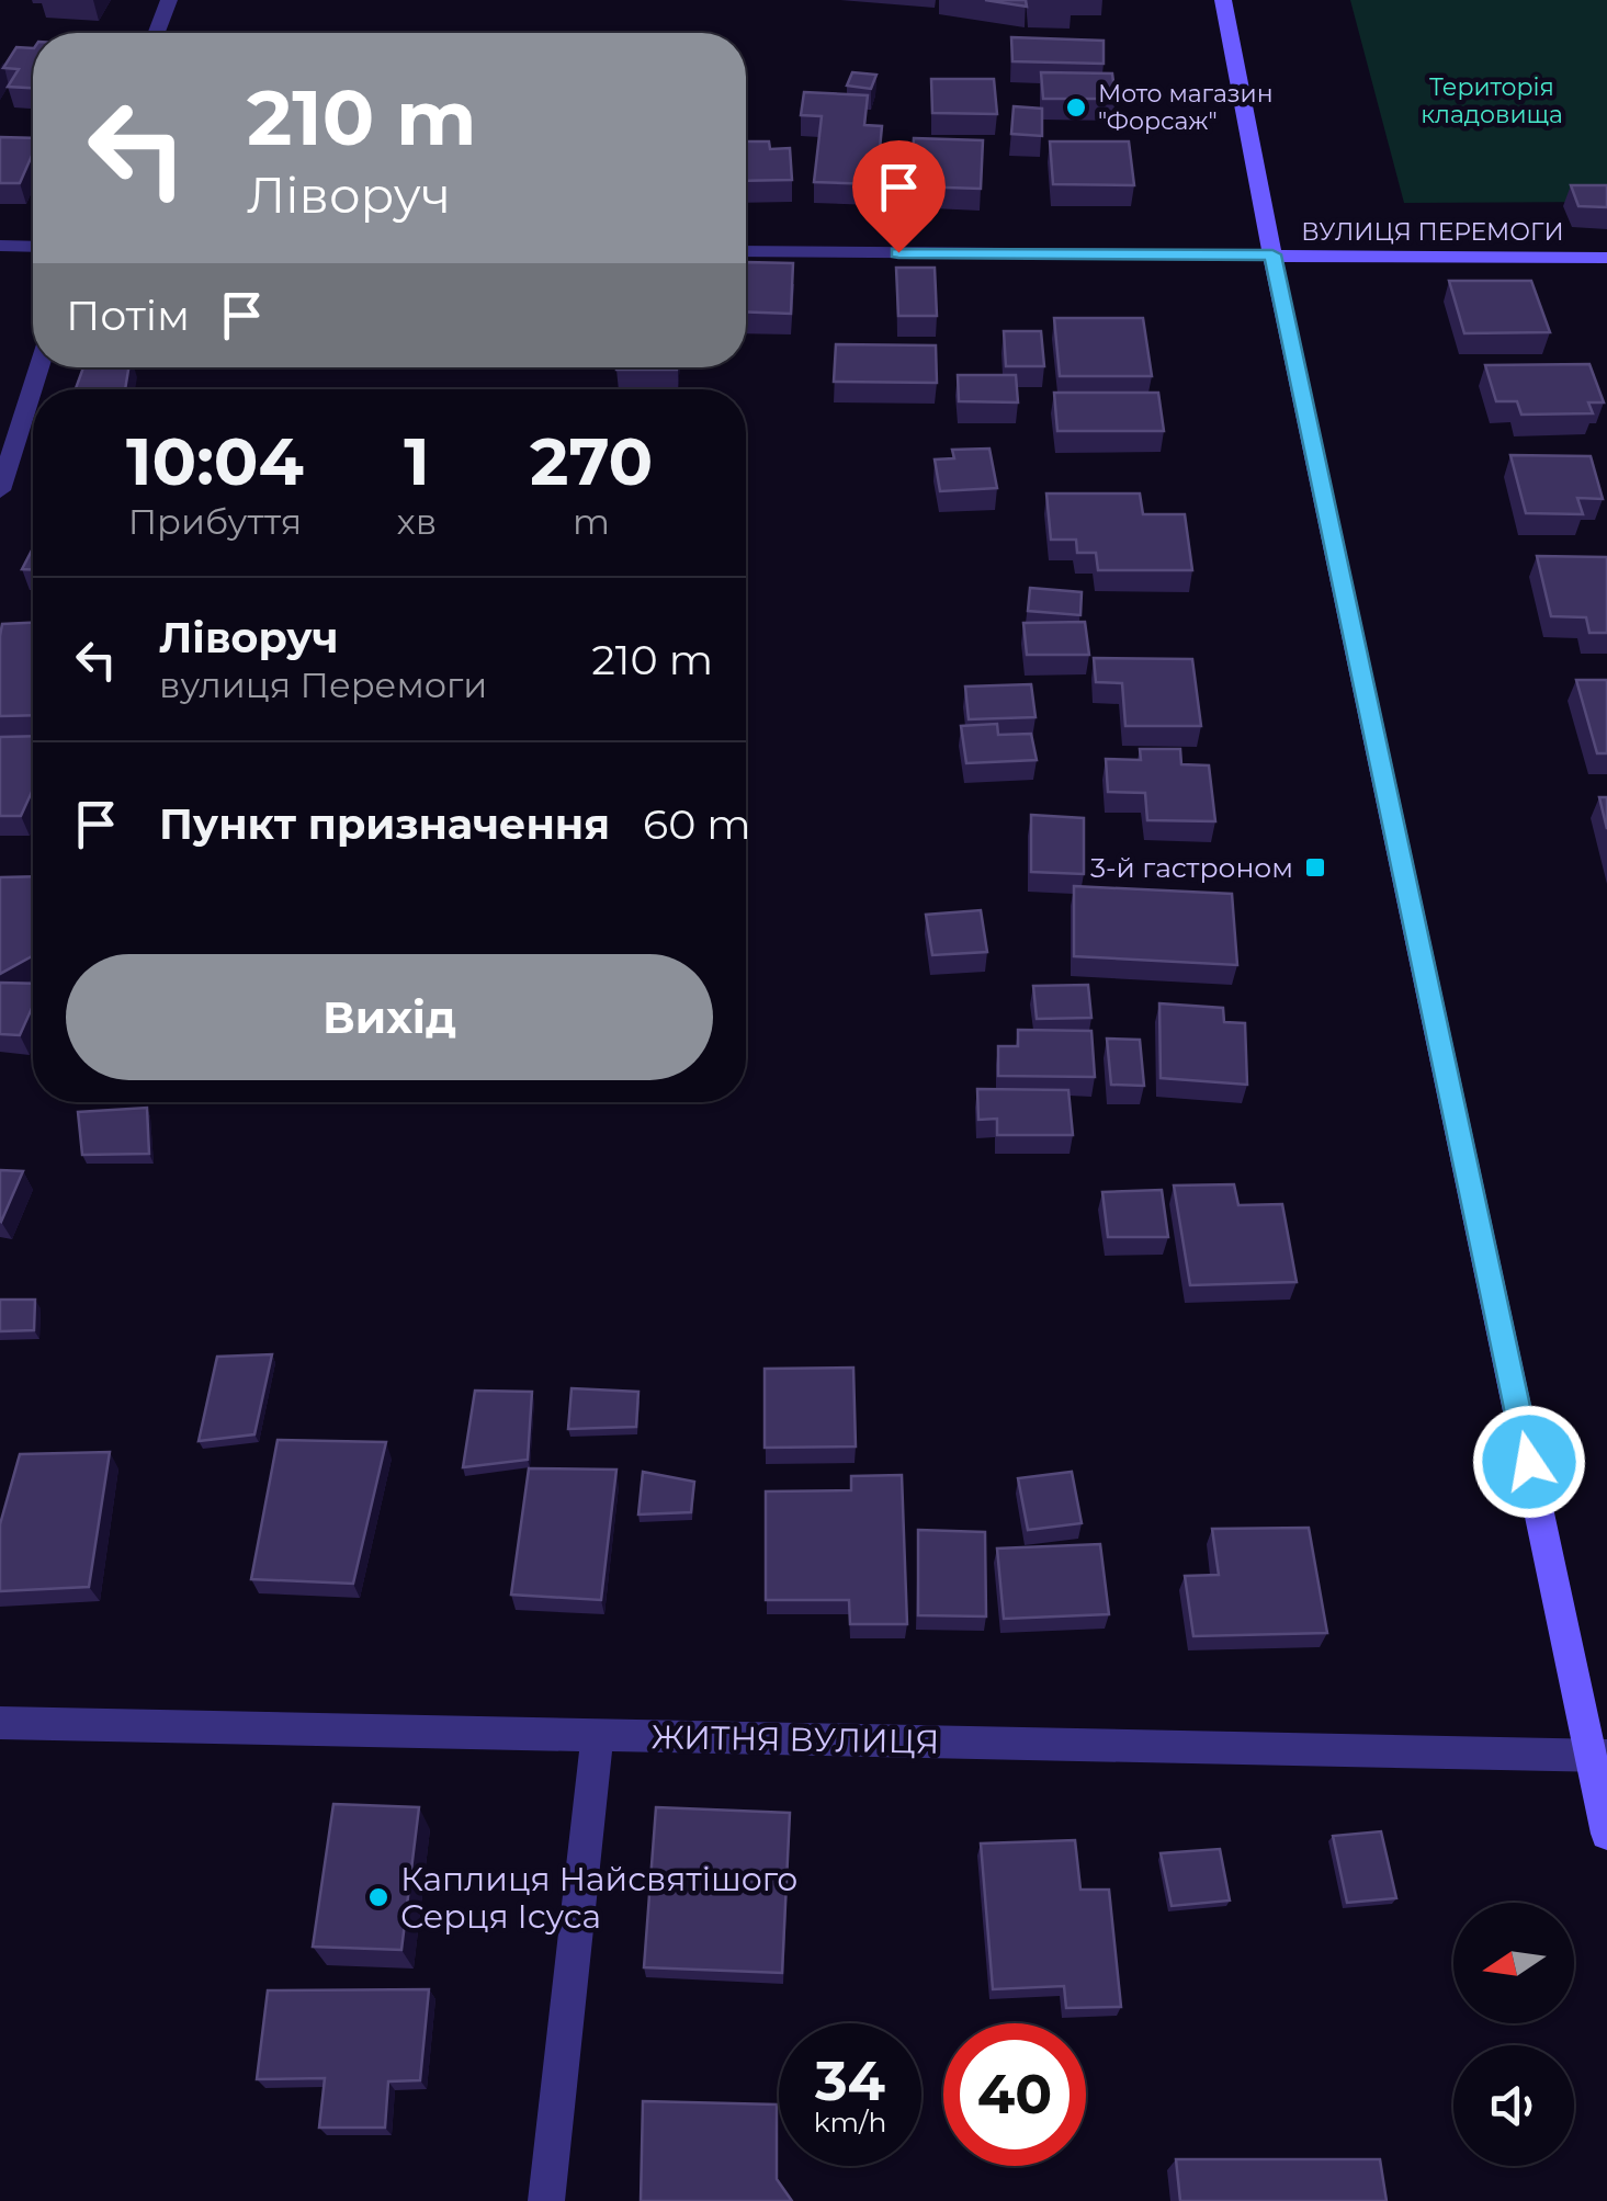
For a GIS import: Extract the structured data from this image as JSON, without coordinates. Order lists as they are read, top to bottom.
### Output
{
  "streets": {
    "street": ["ВУЛИЦЯ ПЕРЕМОГИ", "ЖИТНЯ ВУЛИЦЯ"]
  },
  "parks": ["Територія кладовища"],
  "places": {
    "other": ["Мото магазин \"Форсаж\"", "Каплиця Найсвятішого Серця Ісуса"],
    "transit": ["3-й гастроном"]
  },
  "north": "left",
  "page": {
    "turn": ["210 m", "Ліворуч"],
    "then": "Потім",
    "eta": [
      "10:04",
      "Прибуття",
      "1",
      "хв",
      "270",
      "m"
    ],
    "list": [
      {
        "name": "Ліворуч",
        "note": "вулиця Перемоги",
        "value": "210 m"
      },
      {
        "name": "Пункт призначення",
        "value": "60 m"
      }
    ],
    "buttons": "Вихід",
    "speed": "34 km/h",
    "limit": "40"
  }
}
